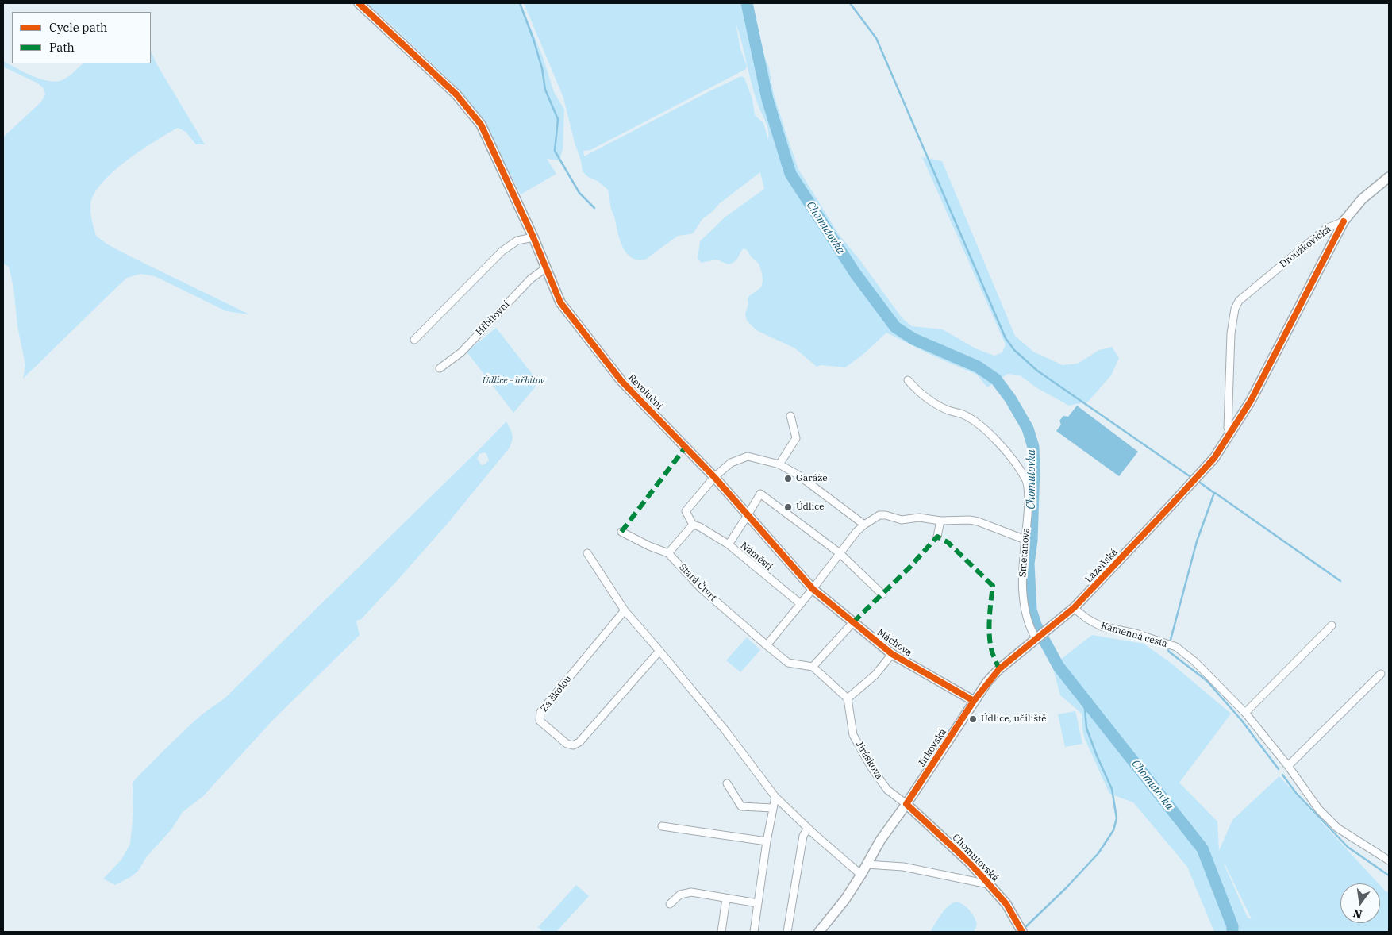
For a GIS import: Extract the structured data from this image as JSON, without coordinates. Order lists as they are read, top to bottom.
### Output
{
  "streets": {
    "street": [
      "Droužkovická",
      "Hřbitovní",
      "Revoluční",
      "Smetanova",
      "Náměstí",
      "Lázeňská",
      "Stará Čtvrť",
      "Kamenná cesta",
      "Máchova",
      "Za školou",
      "Jirkovská",
      "Jiráskova",
      "Chomutovská"
    ]
  },
  "crossings": [
    ["Droužkovická", "Lázeňská"],
    ["Hřbitovní", "Revoluční"],
    ["Revoluční", "Náměstí"],
    ["Smetanova", "Lázeňská"],
    ["Náměstí", "Máchova"],
    ["Lázeňská", "Kamenná cesta"],
    ["Lázeňská", "Máchova"],
    ["Lázeňská", "Jirkovská"],
    ["Máchova", "Jirkovská"],
    ["Jirkovská", "Jiráskova"],
    ["Jirkovská", "Chomutovská"],
    ["Jiráskova", "Chomutovská"]
  ],
  "water": ["Chomutovka"],
  "parks": ["Údlice - hřbitov"],
  "places": ["Garáže", "Údlice", "Údlice, učiliště"],
  "legend": ["Cycle path", "Path"],
  "north": "bottom"
}
